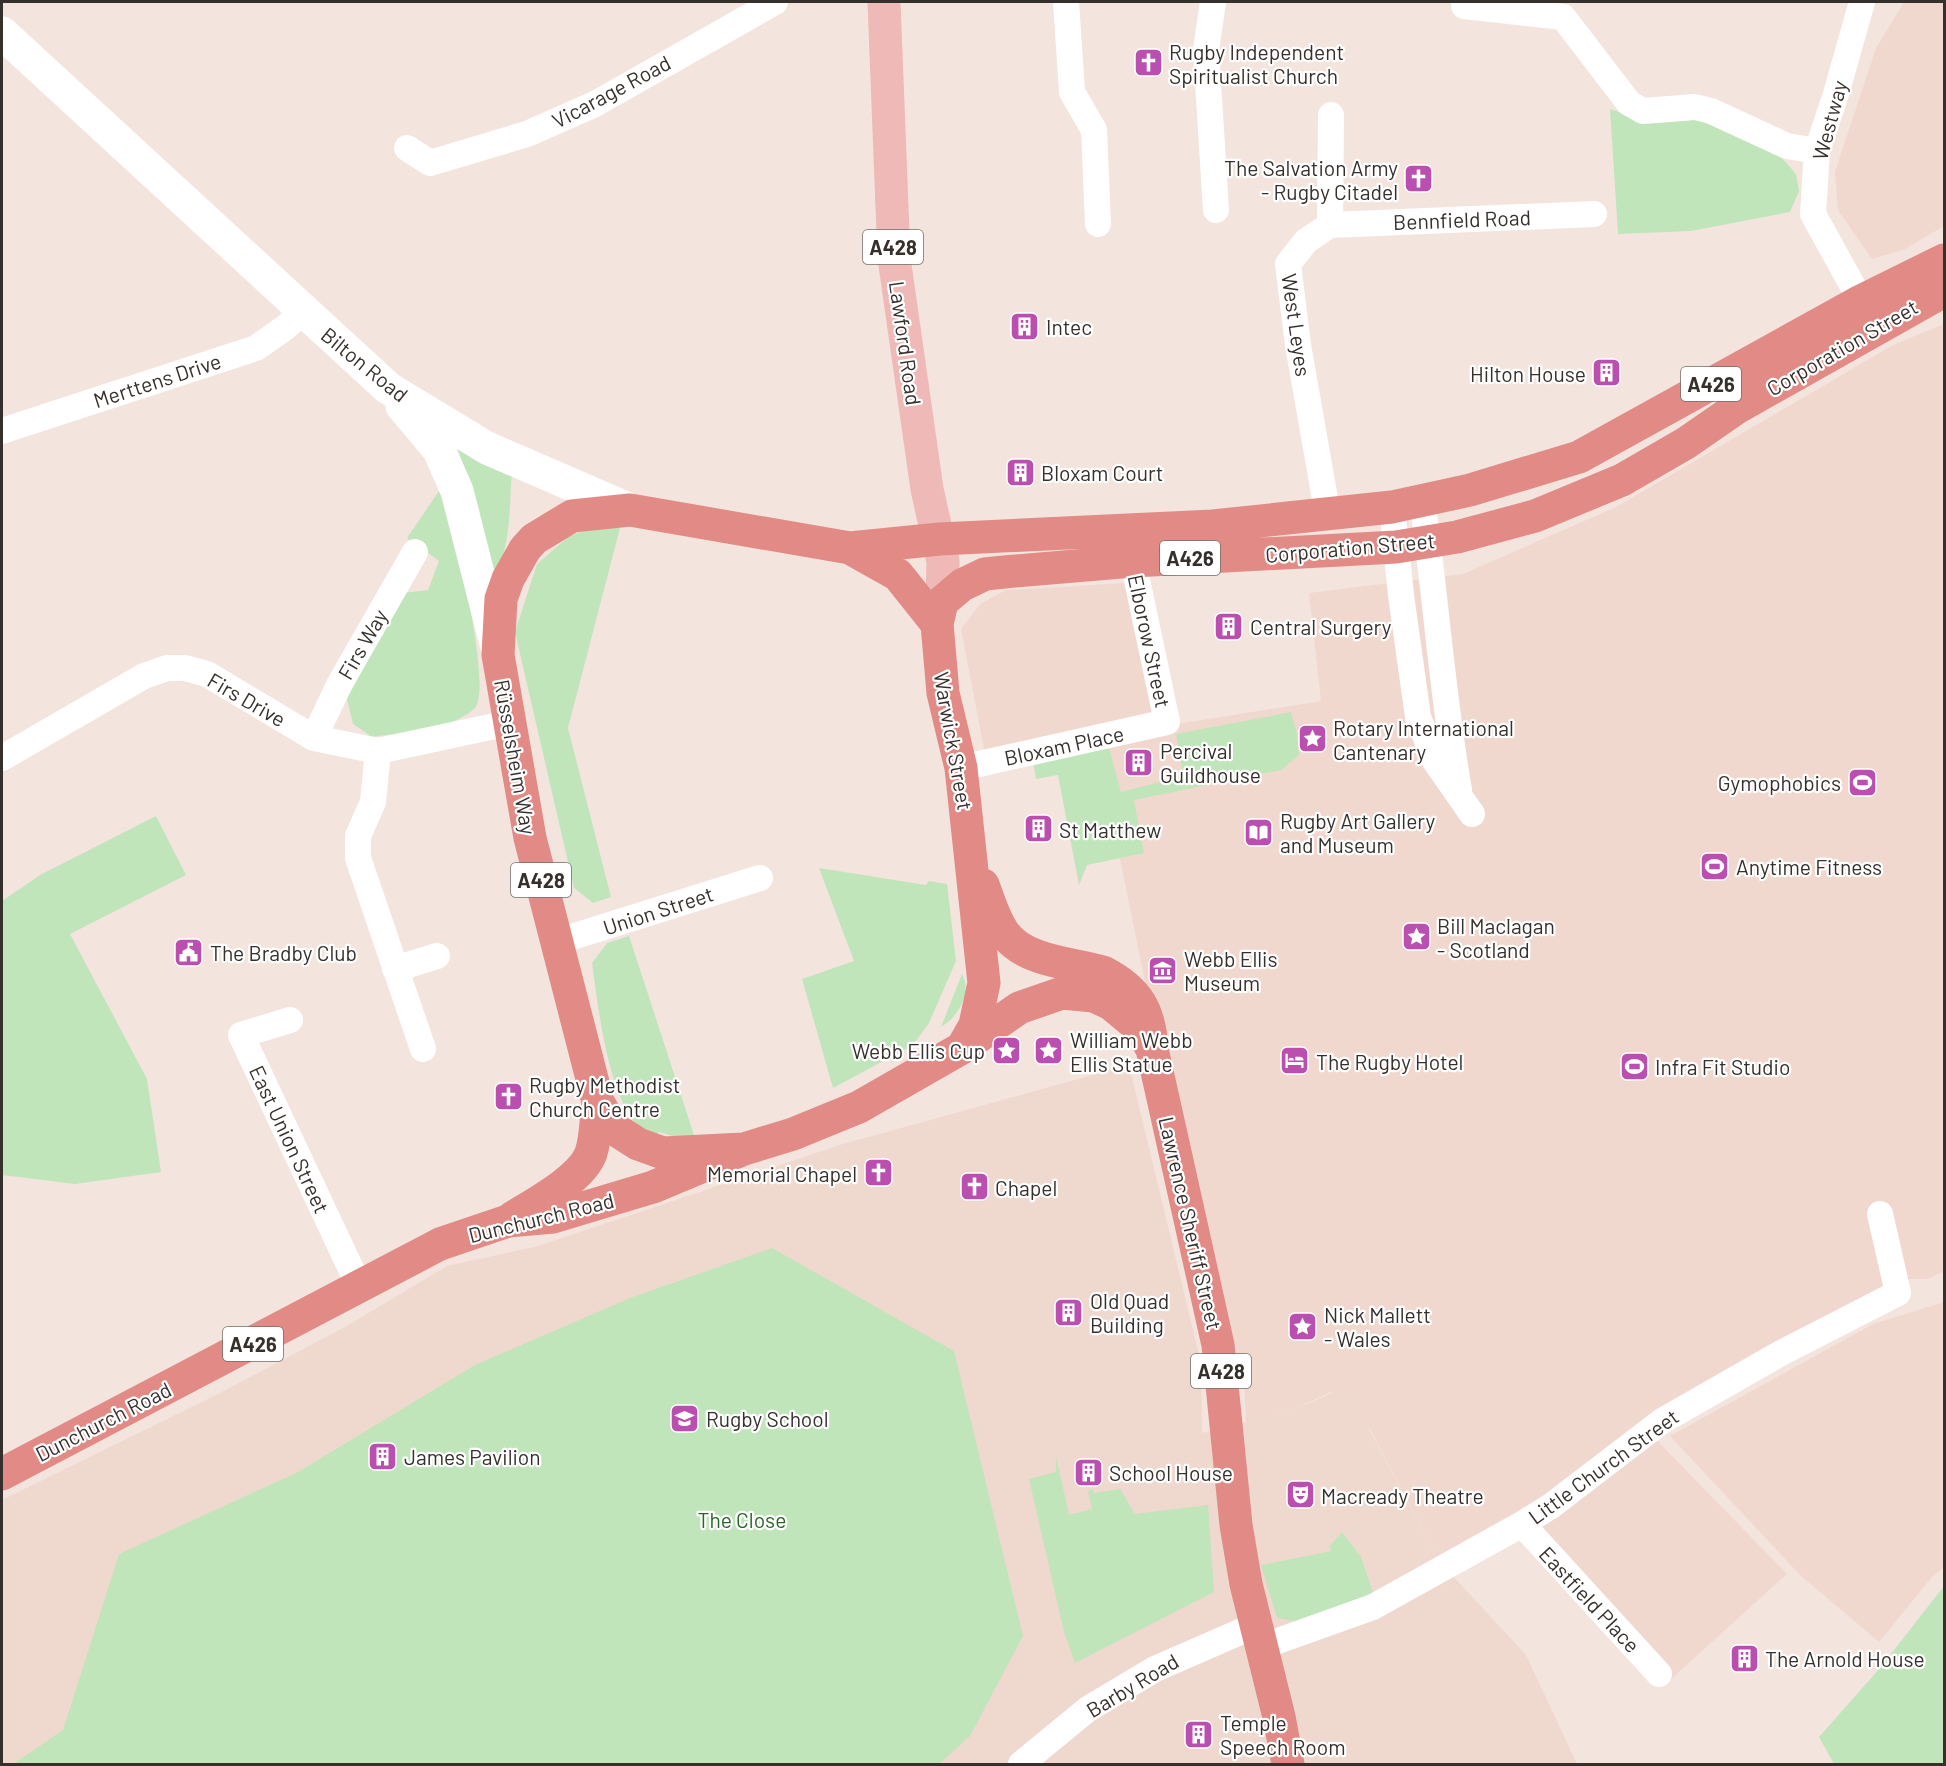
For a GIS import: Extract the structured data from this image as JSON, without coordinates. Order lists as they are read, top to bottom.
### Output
{
  "streets": {
    "highway": [
      "A428",
      "Corporation Street",
      "Bilton Road",
      "A426",
      "Warwick Street",
      "Rüsselsheim Way",
      "Dunchurch Road",
      "Lawrence Sheriff Street"
    ],
    "main road": ["Lawford Road"],
    "street": [
      "Vicarage Road",
      "Westway",
      "Bennfield Road",
      "West Leyes",
      "Merttens Drive",
      "Elborow Street",
      "Firs Way",
      "Firs Drive",
      "Bloxam Place",
      "Union Street",
      "East Union Street",
      "Little Church Street",
      "Eastfield Place",
      "Barby Road"
    ]
  },
  "crossings": [
    ["Westway", "Corporation Street"],
    ["Bennfield Road", "West Leyes"],
    ["A428", "Lawrence Sheriff Street"],
    ["A428", "Little Church Street"],
    ["A428", "Barby Road"],
    ["West Leyes", "Corporation Street"],
    ["Lawford Road", "Corporation Street"],
    ["Lawford Road", "Bilton Road"],
    ["Lawford Road", "Warwick Street"],
    ["Corporation Street", "Bilton Road"],
    ["Corporation Street", "Elborow Street"],
    ["Corporation Street", "Warwick Street"],
    ["Bilton Road", "Merttens Drive"],
    ["Bilton Road", "Warwick Street"],
    ["Bilton Road", "Rüsselsheim Way"],
    ["Elborow Street", "Bloxam Place"],
    ["Firs Way", "Firs Drive"],
    ["Firs Drive", "Rüsselsheim Way"],
    ["Warwick Street", "Bloxam Place"],
    ["Warwick Street", "Lawrence Sheriff Street"],
    ["Rüsselsheim Way", "Union Street"],
    ["Rüsselsheim Way", "Dunchurch Road"],
    ["East Union Street", "Dunchurch Road"],
    ["Dunchurch Road", "Lawrence Sheriff Street"],
    ["Lawrence Sheriff Street", "Little Church Street"],
    ["Lawrence Sheriff Street", "Barby Road"],
    ["Little Church Street", "Eastfield Place"],
    ["Little Church Street", "Barby Road"]
  ],
  "parks": ["The Close"],
  "places": {
    "church": [
      "Rugby Independent Spiritualist Church",
      "The Salvation Army - Rugby Citadel",
      "Rugby Methodist Church Centre",
      "Memorial Chapel",
      "Chapel"
    ],
    "building": [
      "Intec",
      "Hilton House",
      "Bloxam Court",
      "Central Surgery",
      "Percival Guildhouse",
      "St Matthew",
      "Old Quad Building",
      "James Pavilion",
      "School House",
      "The Arnold House",
      "Temple Speech Room"
    ],
    "place": [
      "Rotary International Cantenary",
      "Bill Maclagan - Scotland",
      "Webb Ellis Cup",
      "William Webb Ellis Statue",
      "Nick Mallett - Wales"
    ],
    "sports": ["Gymophobics", "Anytime Fitness", "Infra Fit Studio"],
    "library": ["Rugby Art Gallery and Museum"],
    "public building": ["The Bradby Club"],
    "museum": ["Webb Ellis Museum"],
    "hotel": ["The Rugby Hotel"],
    "school or university": ["Rugby School"],
    "theatre": ["Macready Theatre"]
  }
}
